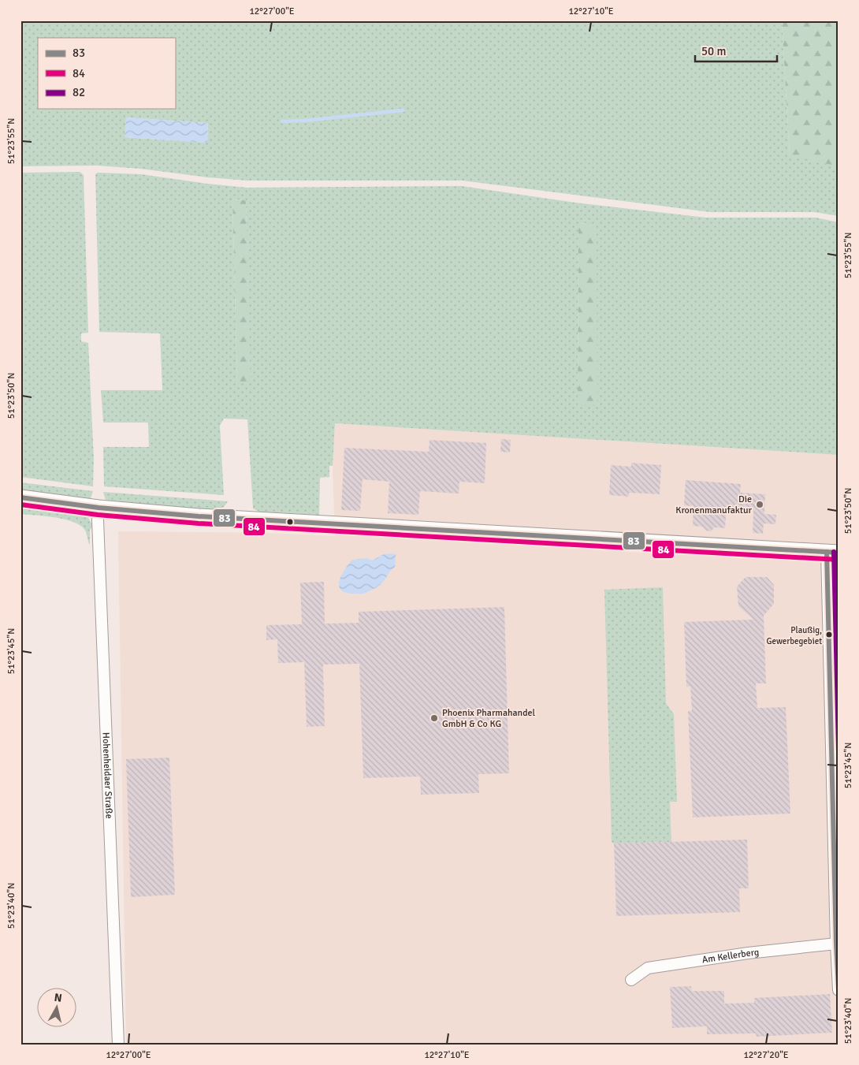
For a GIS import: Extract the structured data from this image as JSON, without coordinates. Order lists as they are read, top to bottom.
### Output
{
  "streets": {
    "street": ["Hohenheidaer Straße", "Am Kellerberg"]
  },
  "places": ["Die Kronenmanufaktur", "Plaußig, Gewerbegebiet", "Phoenix Pharmahandel GmbH & Co KG"],
  "lines": ["transit line 83", "transit line 84", "transit line 82"],
  "legend": ["83", "84", "82"],
  "scale_bar": "50 m",
  "north": "top",
  "coordinates": [
    "12°27'00\"E",
    "12°27'10\"E",
    "51°23'55\"N",
    "51°23'50\"N",
    "51°23'45\"N",
    "51°23'40\"N",
    "12°27'20\"E"
  ]
}
